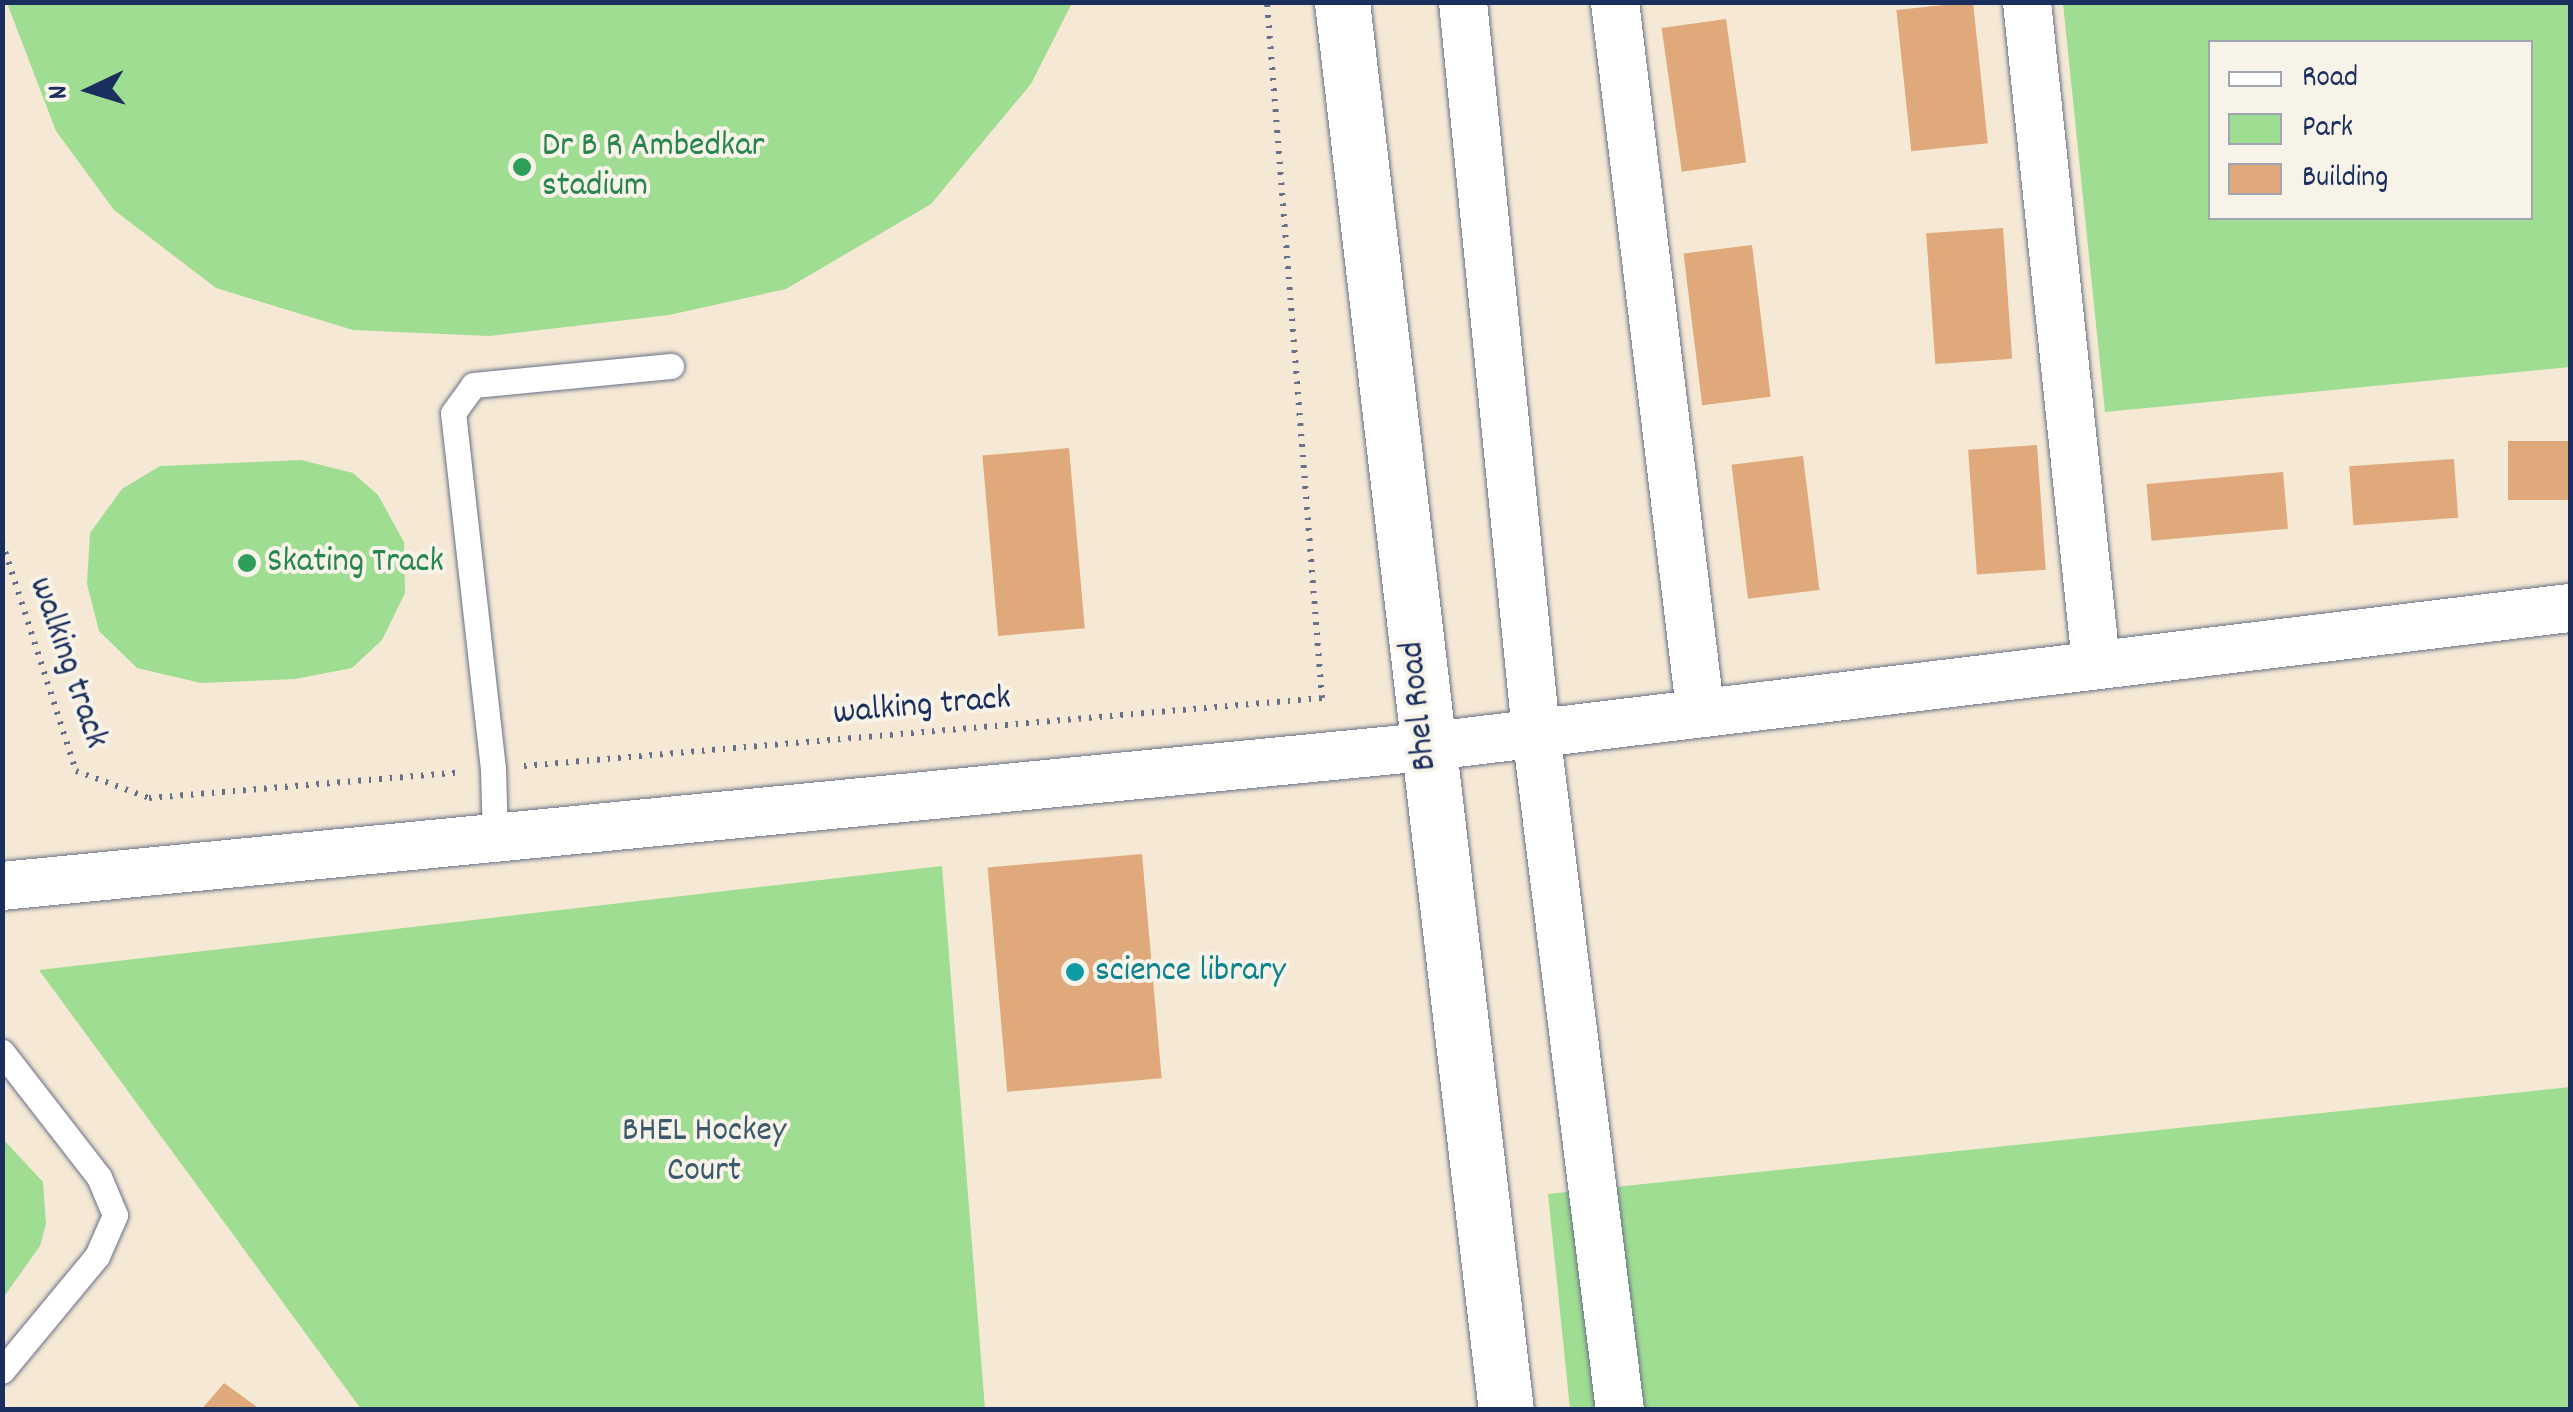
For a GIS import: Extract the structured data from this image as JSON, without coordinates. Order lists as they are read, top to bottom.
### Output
{
  "streets": {
    "street": ["Bhel Road"],
    "path": ["walking track"]
  },
  "parks": ["BHEL Hockey Court"],
  "places": ["Dr B R Ambedkar stadium", "Skating Track", "science library"],
  "legend": ["Road", "Park", "Building"],
  "north": "left"
}
